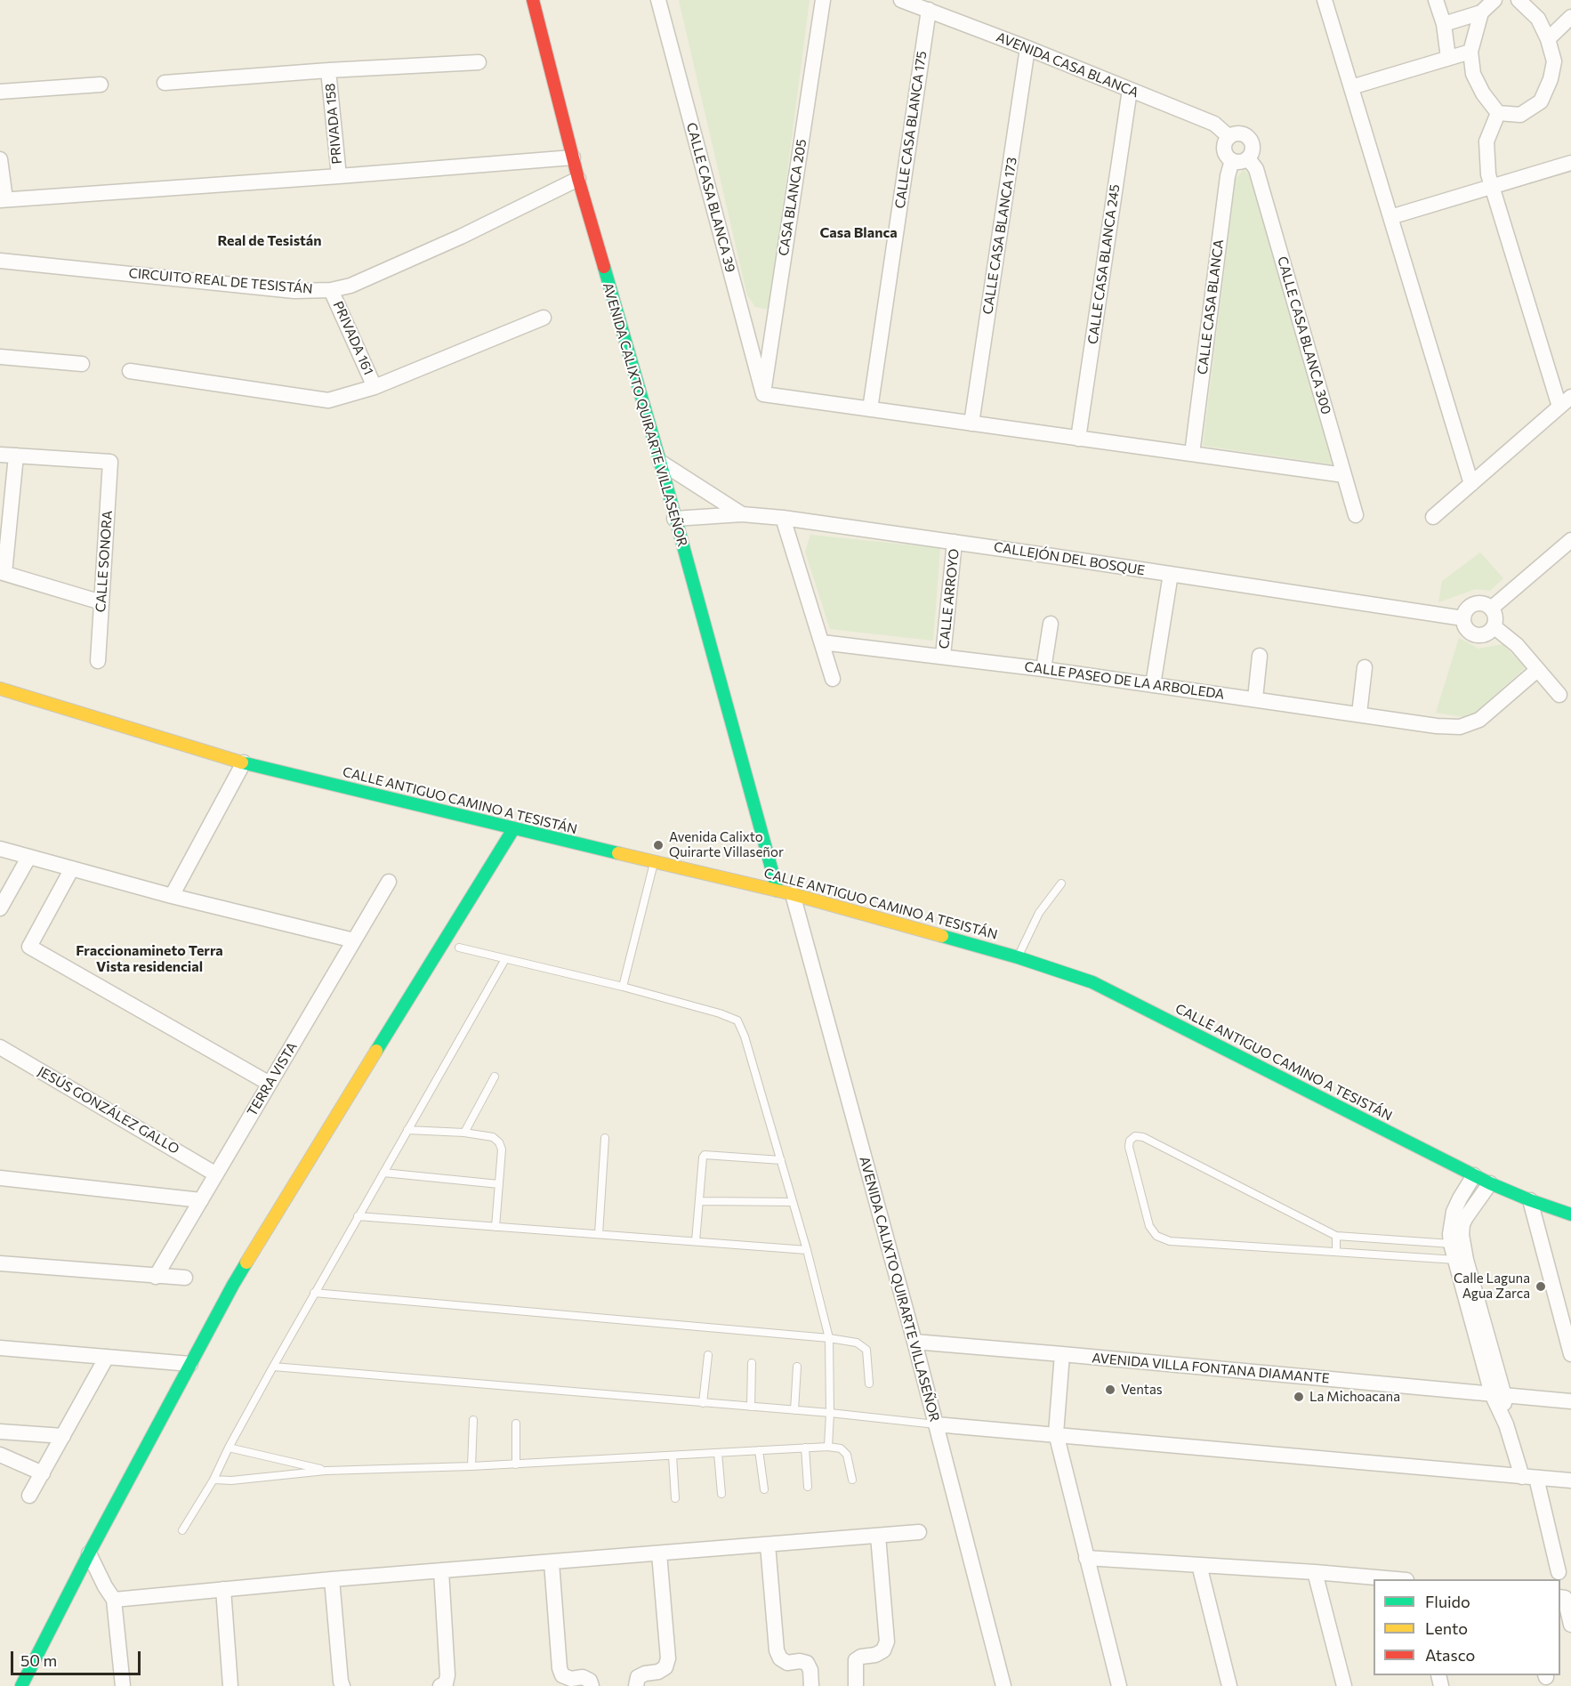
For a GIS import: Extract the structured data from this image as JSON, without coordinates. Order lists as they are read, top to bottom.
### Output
{
  "streets": {
    "street": [
      "AVENIDA CASA BLANCA",
      "PRIVADA 158",
      "CALLE CASA BLANCA 175",
      "CALLE CASA BLANCA 39",
      "CASA BLANCA 205",
      "CALLE CASA BLANCA 173",
      "CALLE CASA BLANCA 245",
      "CIRCUITO REAL DE TESISTÁN",
      "CALLE CASA BLANCA",
      "CALLE CASA BLANCA 300",
      "PRIVADA 161",
      "AVENIDA CALIXTO QUIRARTE VILLASEÑOR",
      "CALLEJÓN DEL BOSQUE",
      "CALLE SONORA",
      "CALLE ARROYO",
      "CALLE PASEO DE LA ARBOLEDA",
      "CALLE ANTIGUO CAMINO A TESISTÁN",
      "TERRA VISTA",
      "JESÚS GONZÁLEZ GALLO",
      "AVENIDA VILLA FONTANA DIAMANTE"
    ]
  },
  "crossings": [
    ["AVENIDA CASA BLANCA", "CALLE CASA BLANCA 175"],
    ["AVENIDA CASA BLANCA", "CALLE CASA BLANCA 173"],
    ["AVENIDA CASA BLANCA", "CALLE CASA BLANCA 245"],
    ["AVENIDA CASA BLANCA", "CALLE CASA BLANCA"],
    ["AVENIDA CASA BLANCA", "CALLE CASA BLANCA 300"],
    ["CALLE CASA BLANCA 39", "CASA BLANCA 205"],
    ["CIRCUITO REAL DE TESISTÁN", "PRIVADA 161"],
    ["CIRCUITO REAL DE TESISTÁN", "AVENIDA CALIXTO QUIRARTE VILLASEÑOR"],
    ["CALLE CASA BLANCA", "CALLE CASA BLANCA 300"],
    ["AVENIDA CALIXTO QUIRARTE VILLASEÑOR", "CALLEJÓN DEL BOSQUE"],
    ["AVENIDA CALIXTO QUIRARTE VILLASEÑOR", "CALLE ANTIGUO CAMINO A TESISTÁN"],
    ["AVENIDA CALIXTO QUIRARTE VILLASEÑOR", "AVENIDA VILLA FONTANA DIAMANTE"],
    ["CALLEJÓN DEL BOSQUE", "CALLE ARROYO"],
    ["CALLE ARROYO", "CALLE PASEO DE LA ARBOLEDA"],
    ["TERRA VISTA", "JESÚS GONZÁLEZ GALLO"]
  ],
  "districts": ["Casa Blanca", "Real de Tesistán", "Fraccionamineto Terra Vista residencial"],
  "places": [
    "Avenida Calixto Quirarte Villaseñor",
    "Calle Laguna Agua Zarca",
    "Ventas",
    "La Michoacana"
  ],
  "legend": ["Fluido", "Lento", "Atasco"],
  "scale_bar": "50 m"
}
